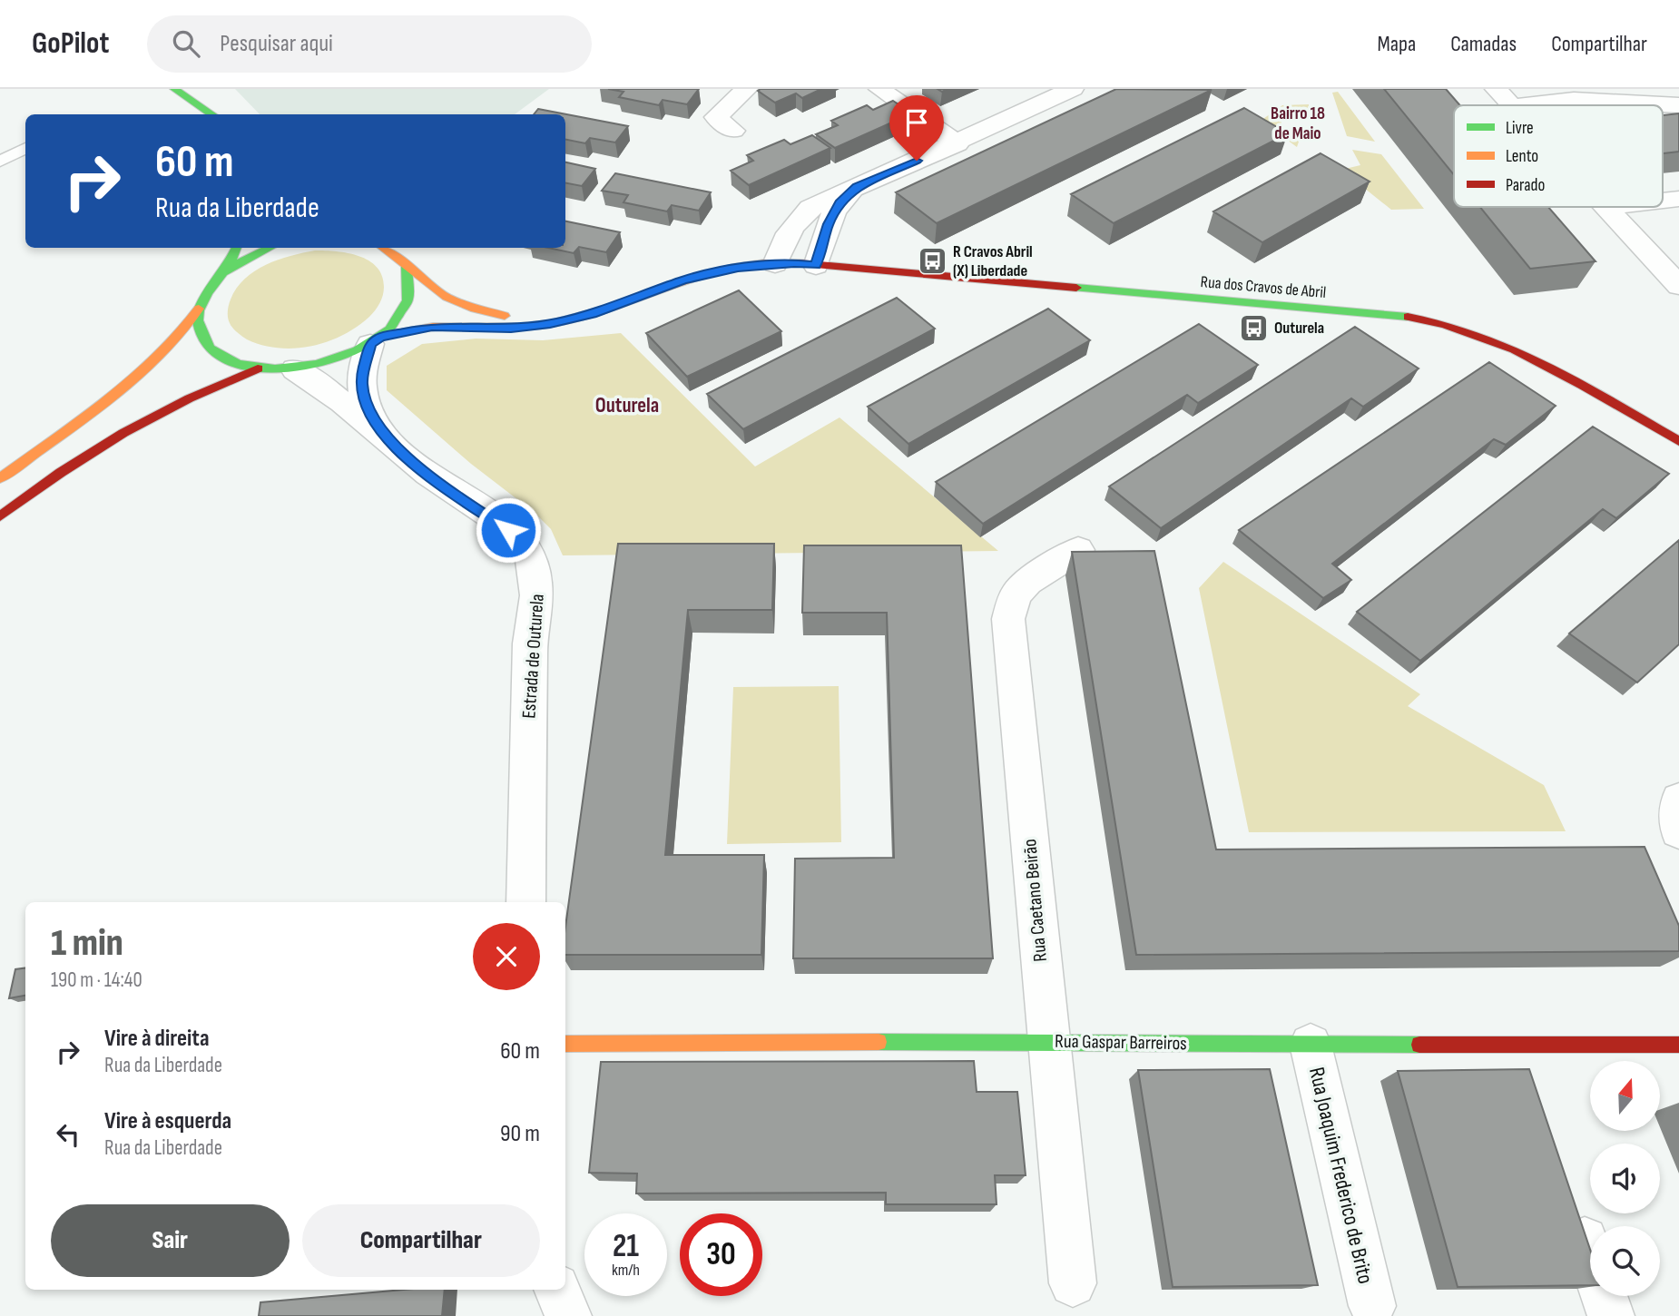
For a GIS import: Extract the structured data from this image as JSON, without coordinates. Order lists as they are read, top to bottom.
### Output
{
  "streets": {
    "street": [
      "Rua dos Cravos de Abril",
      "Estrada de Outurela",
      "Rua Caetano Beirão",
      "Rua Gaspar Barreiros",
      "Rua Joaquim Frederico de Brito"
    ]
  },
  "crossings": [
    ["Rua Caetano Beirão", "Rua Gaspar Barreiros"],
    ["Rua Gaspar Barreiros", "Rua Joaquim Frederico de Brito"]
  ],
  "districts": ["Bairro 18 de Maio", "Outurela"],
  "places": {
    "bus stop": ["R Cravos Abril (X) Liberdade", "Outurela"]
  },
  "legend": ["Livre", "Lento", "Parado"],
  "north": "top",
  "page": {
    "header": "GoPilot",
    "search": "Pesquisar aqui",
    "nav": ["Mapa", "Camadas", "Compartilhar"],
    "turn": ["60 m", "Rua da Liberdade"],
    "heading": ["1 min", "190 m · 14:40"],
    "list": [
      {
        "name": "Vire à direita",
        "note": "Rua da Liberdade",
        "value": "60 m"
      },
      {
        "name": "Vire à esquerda",
        "note": "Rua da Liberdade",
        "value": "90 m"
      }
    ],
    "buttons": ["Sair", "Compartilhar"],
    "speed": "21 km/h",
    "limit": "30"
  }
}
